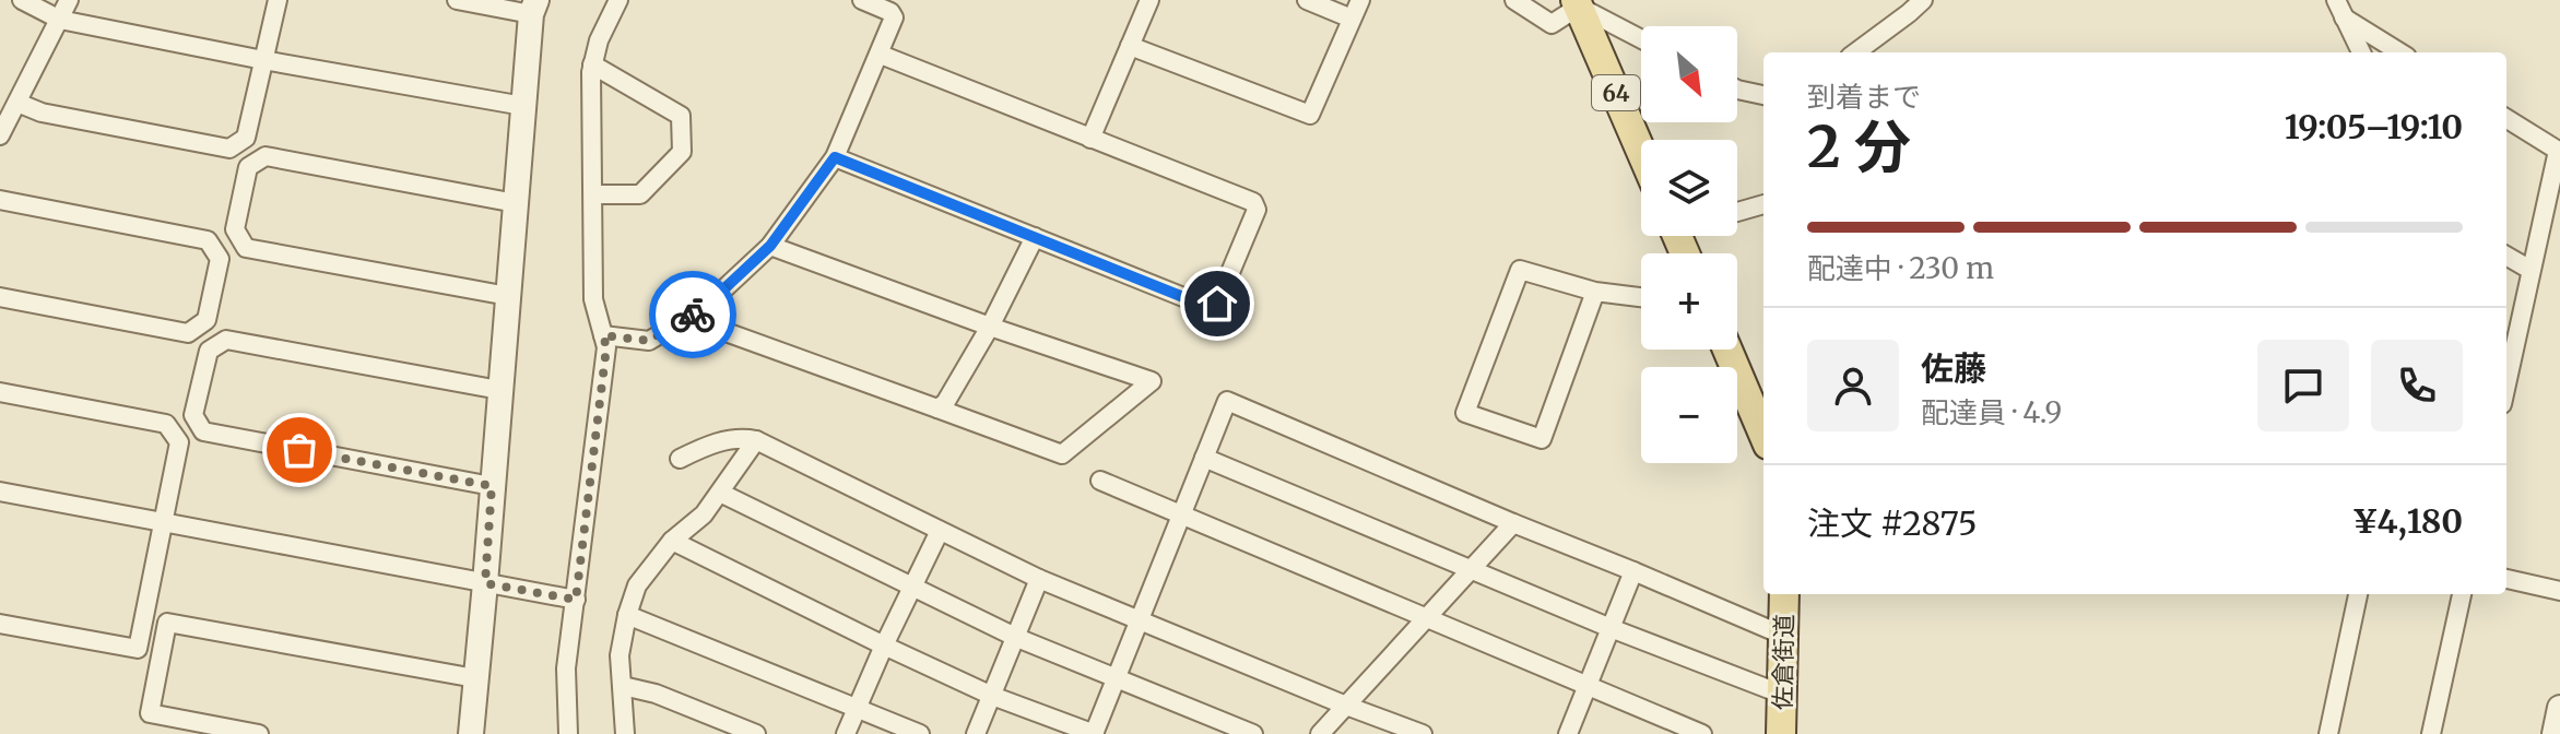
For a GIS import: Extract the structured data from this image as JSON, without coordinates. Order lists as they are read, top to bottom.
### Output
{
  "streets": {
    "main road": ["64", "佐倉街道"]
  },
  "north": "bottom right",
  "page": {
    "map_buttons": ["+", "−"],
    "heading": ["2 分", "到着まで", "19:05–19:10"],
    "panel": [
      "佐藤",
      "配達員 · 4.9",
      "注文 #2875",
      "¥4,180"
    ],
    "bar": "配達中 · 230 m"
  }
}
